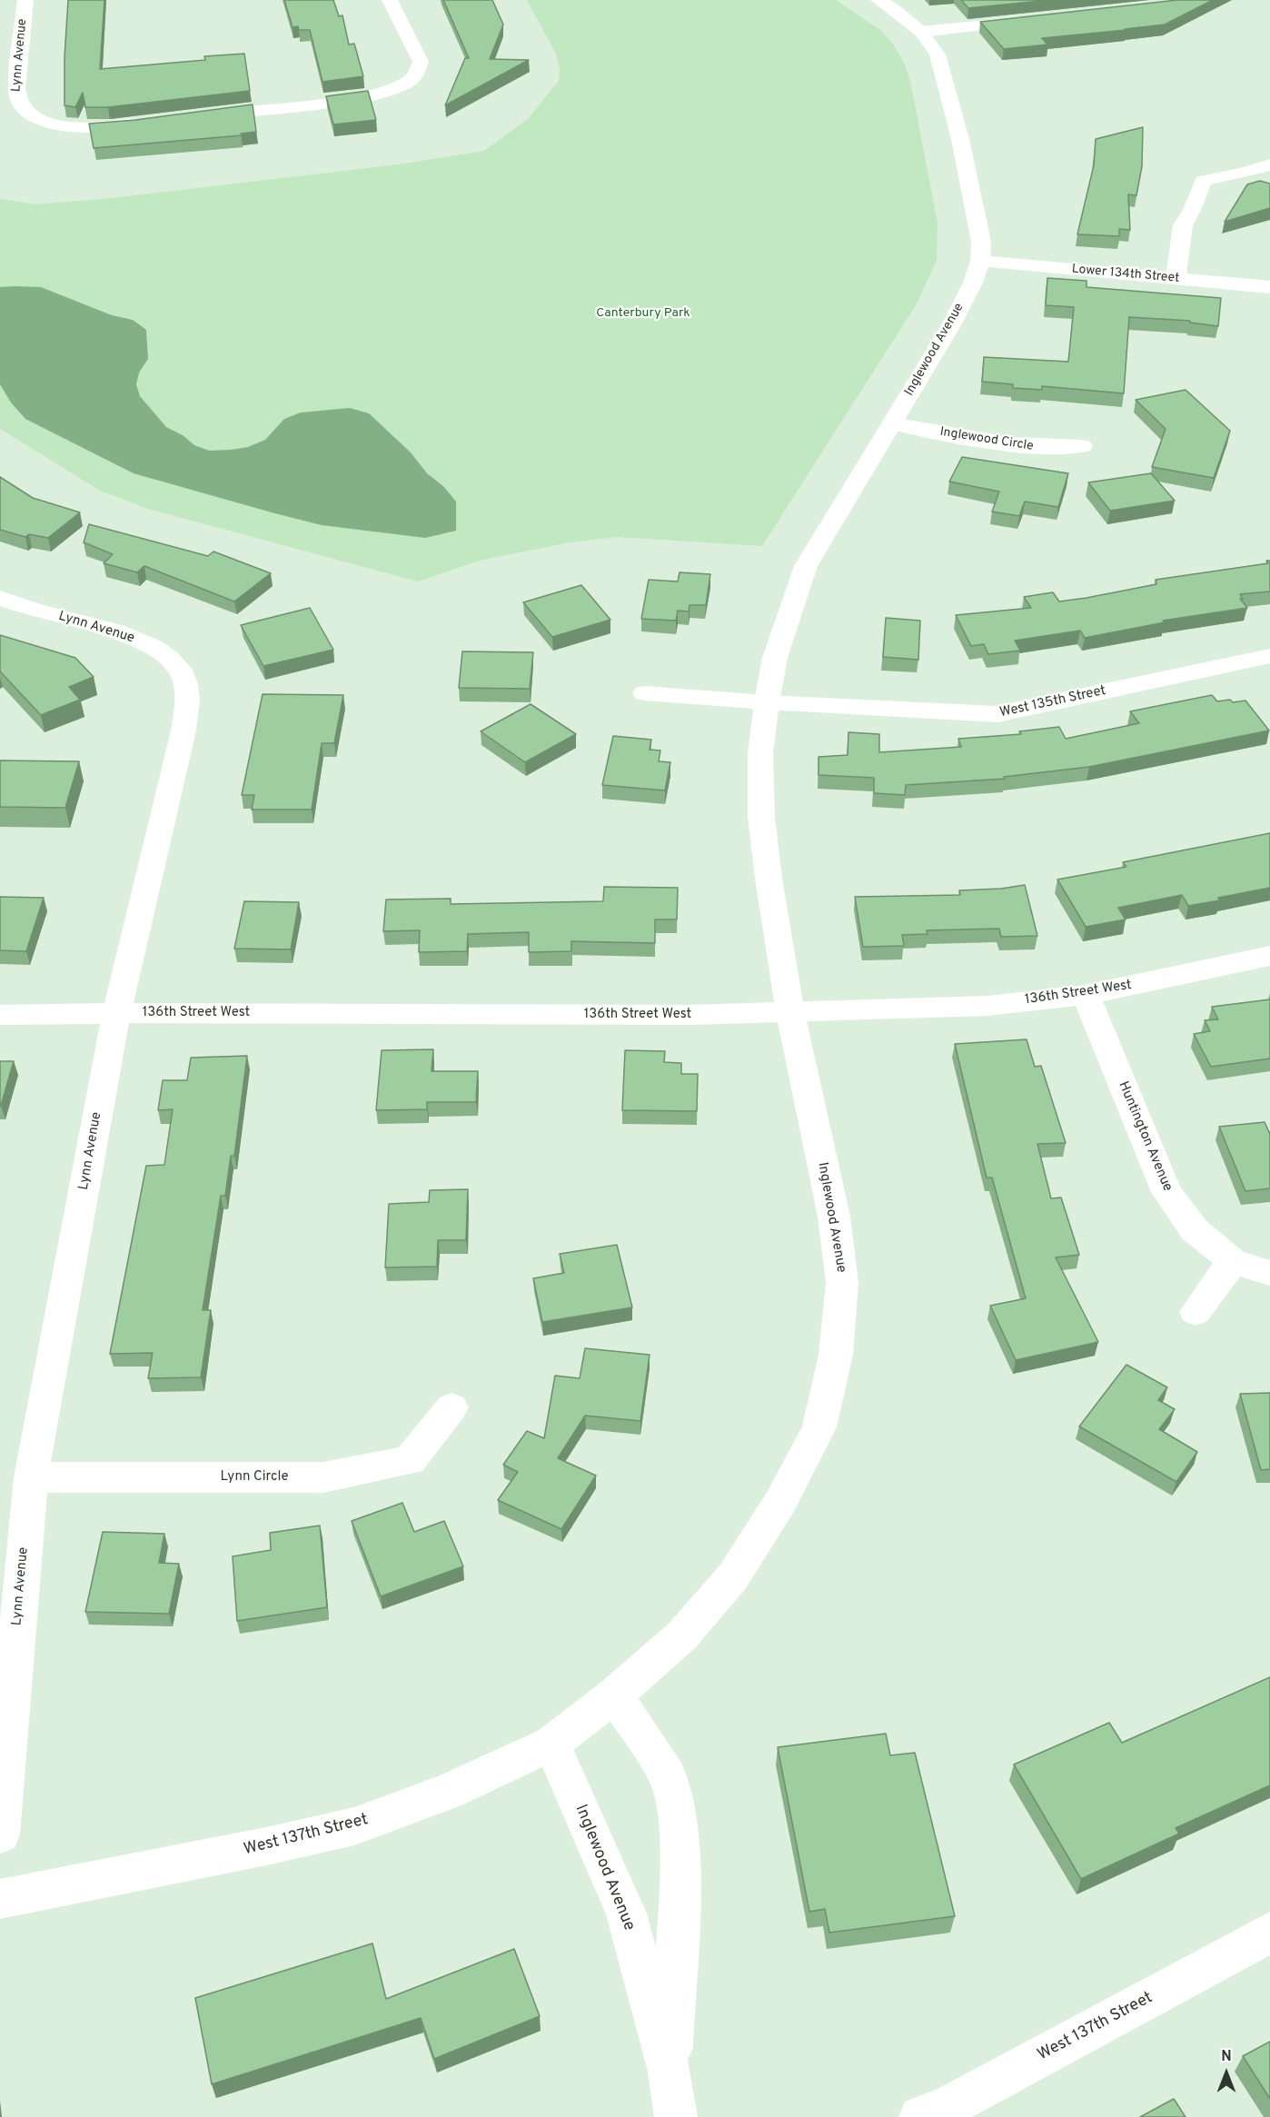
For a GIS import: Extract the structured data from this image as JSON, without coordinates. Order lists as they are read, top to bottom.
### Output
{
  "streets": {
    "street": [
      "Lynn Avenue",
      "Lower 134th Street",
      "Inglewood Avenue",
      "Inglewood Circle",
      "West 135th Street",
      "136th Street West",
      "Huntington Avenue",
      "Lynn Circle",
      "West 137th Street"
    ]
  },
  "crossings": [
    ["Lynn Avenue", "136th Street West"],
    ["Lynn Avenue", "Lynn Circle"],
    ["Lower 134th Street", "Inglewood Avenue"],
    ["Inglewood Avenue", "Inglewood Circle"],
    ["Inglewood Avenue", "West 135th Street"],
    ["Inglewood Avenue", "136th Street West"],
    ["Inglewood Avenue", "West 137th Street"],
    ["136th Street West", "Huntington Avenue"]
  ],
  "parks": ["Canterbury Park"],
  "north": "top"
}
